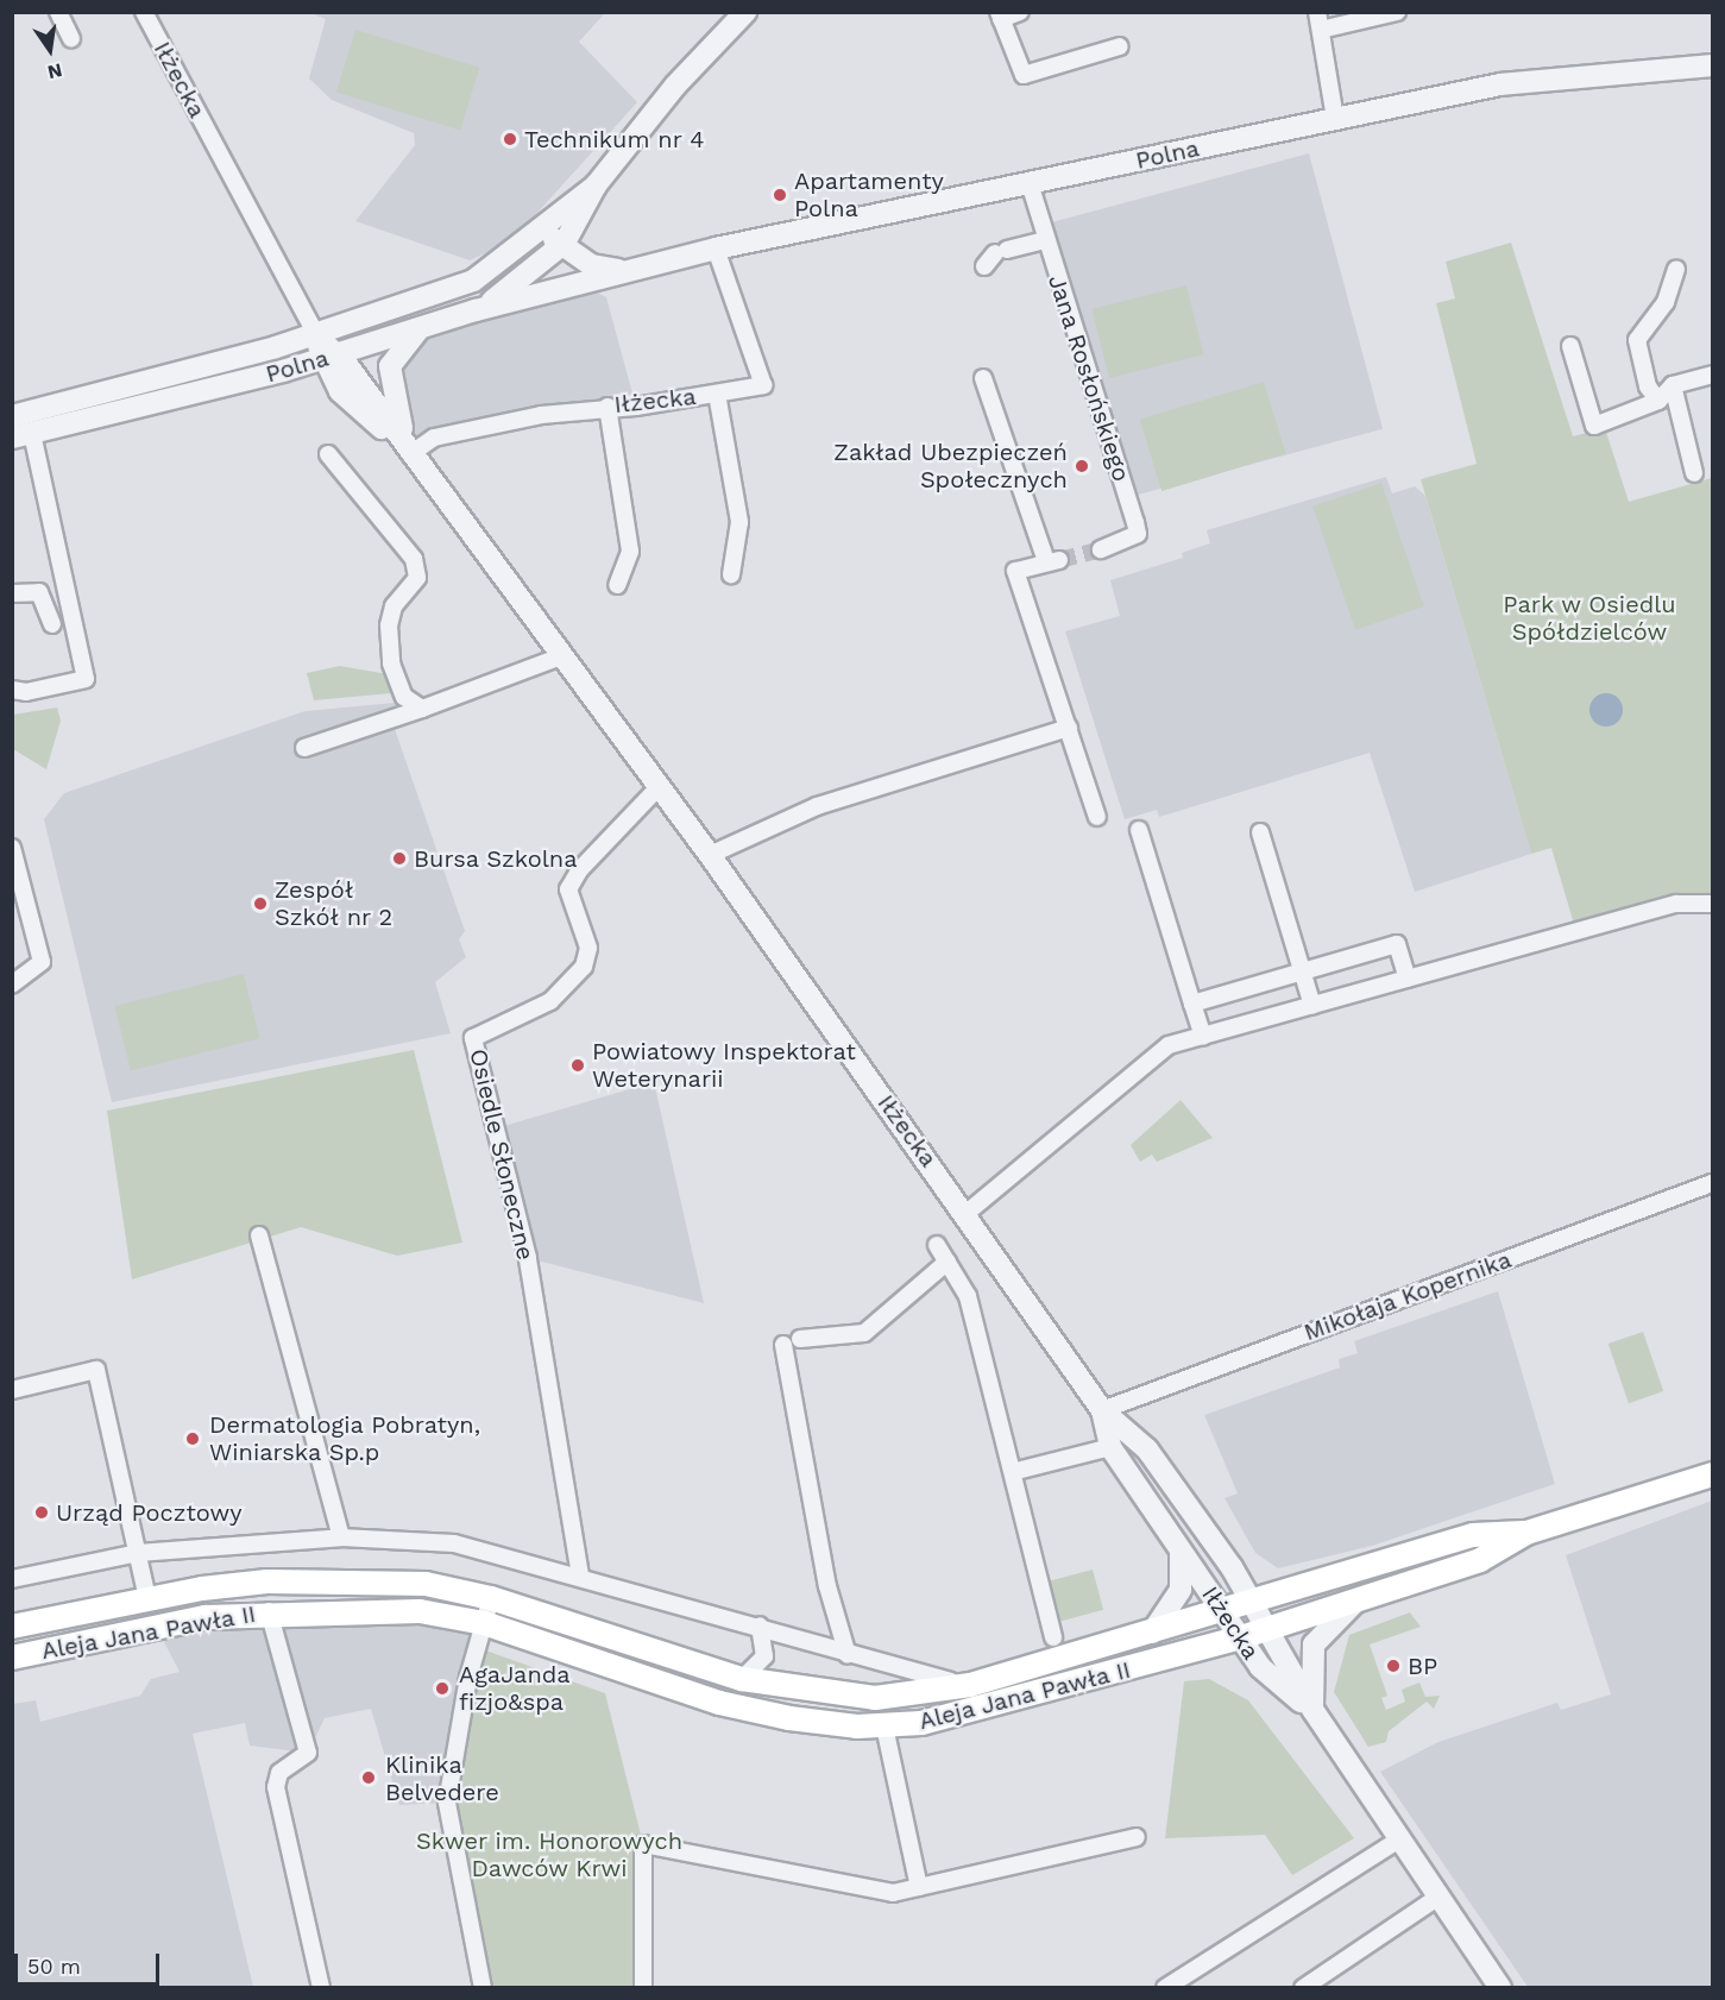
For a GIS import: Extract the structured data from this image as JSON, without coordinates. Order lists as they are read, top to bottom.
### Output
{
  "streets": {
    "main road": ["Aleja Jana Pawła II"],
    "street": [
      "Iłżecka",
      "Polna",
      "Jana Rosłońskiego",
      "Osiedle Słoneczne",
      "Mikołaja Kopernika"
    ]
  },
  "crossings": [
    ["Iłżecka", "Polna"],
    ["Iłżecka", "Osiedle Słoneczne"],
    ["Iłżecka", "Mikołaja Kopernika"],
    ["Iłżecka", "Aleja Jana Pawła II"],
    ["Polna", "Jana Rosłońskiego"]
  ],
  "parks": ["Park w Osiedlu Spółdzielców", "Skwer im. Honorowych Dawców Krwi"],
  "places": [
    "Technikum nr 4",
    "Apartamenty Polna",
    "Zakład Ubezpieczeń Społecznych",
    "Bursa Szkolna",
    "Zespół Szkół nr 2",
    "Powiatowy Inspektorat Weterynarii",
    "Dermatologia Pobratyn, Winiarska Sp.p",
    "Urząd Pocztowy",
    "BP",
    "AgaJanda fizjo&spa",
    "Klinika Belvedere"
  ],
  "scale_bar": "50 m",
  "north": "bottom"
}
